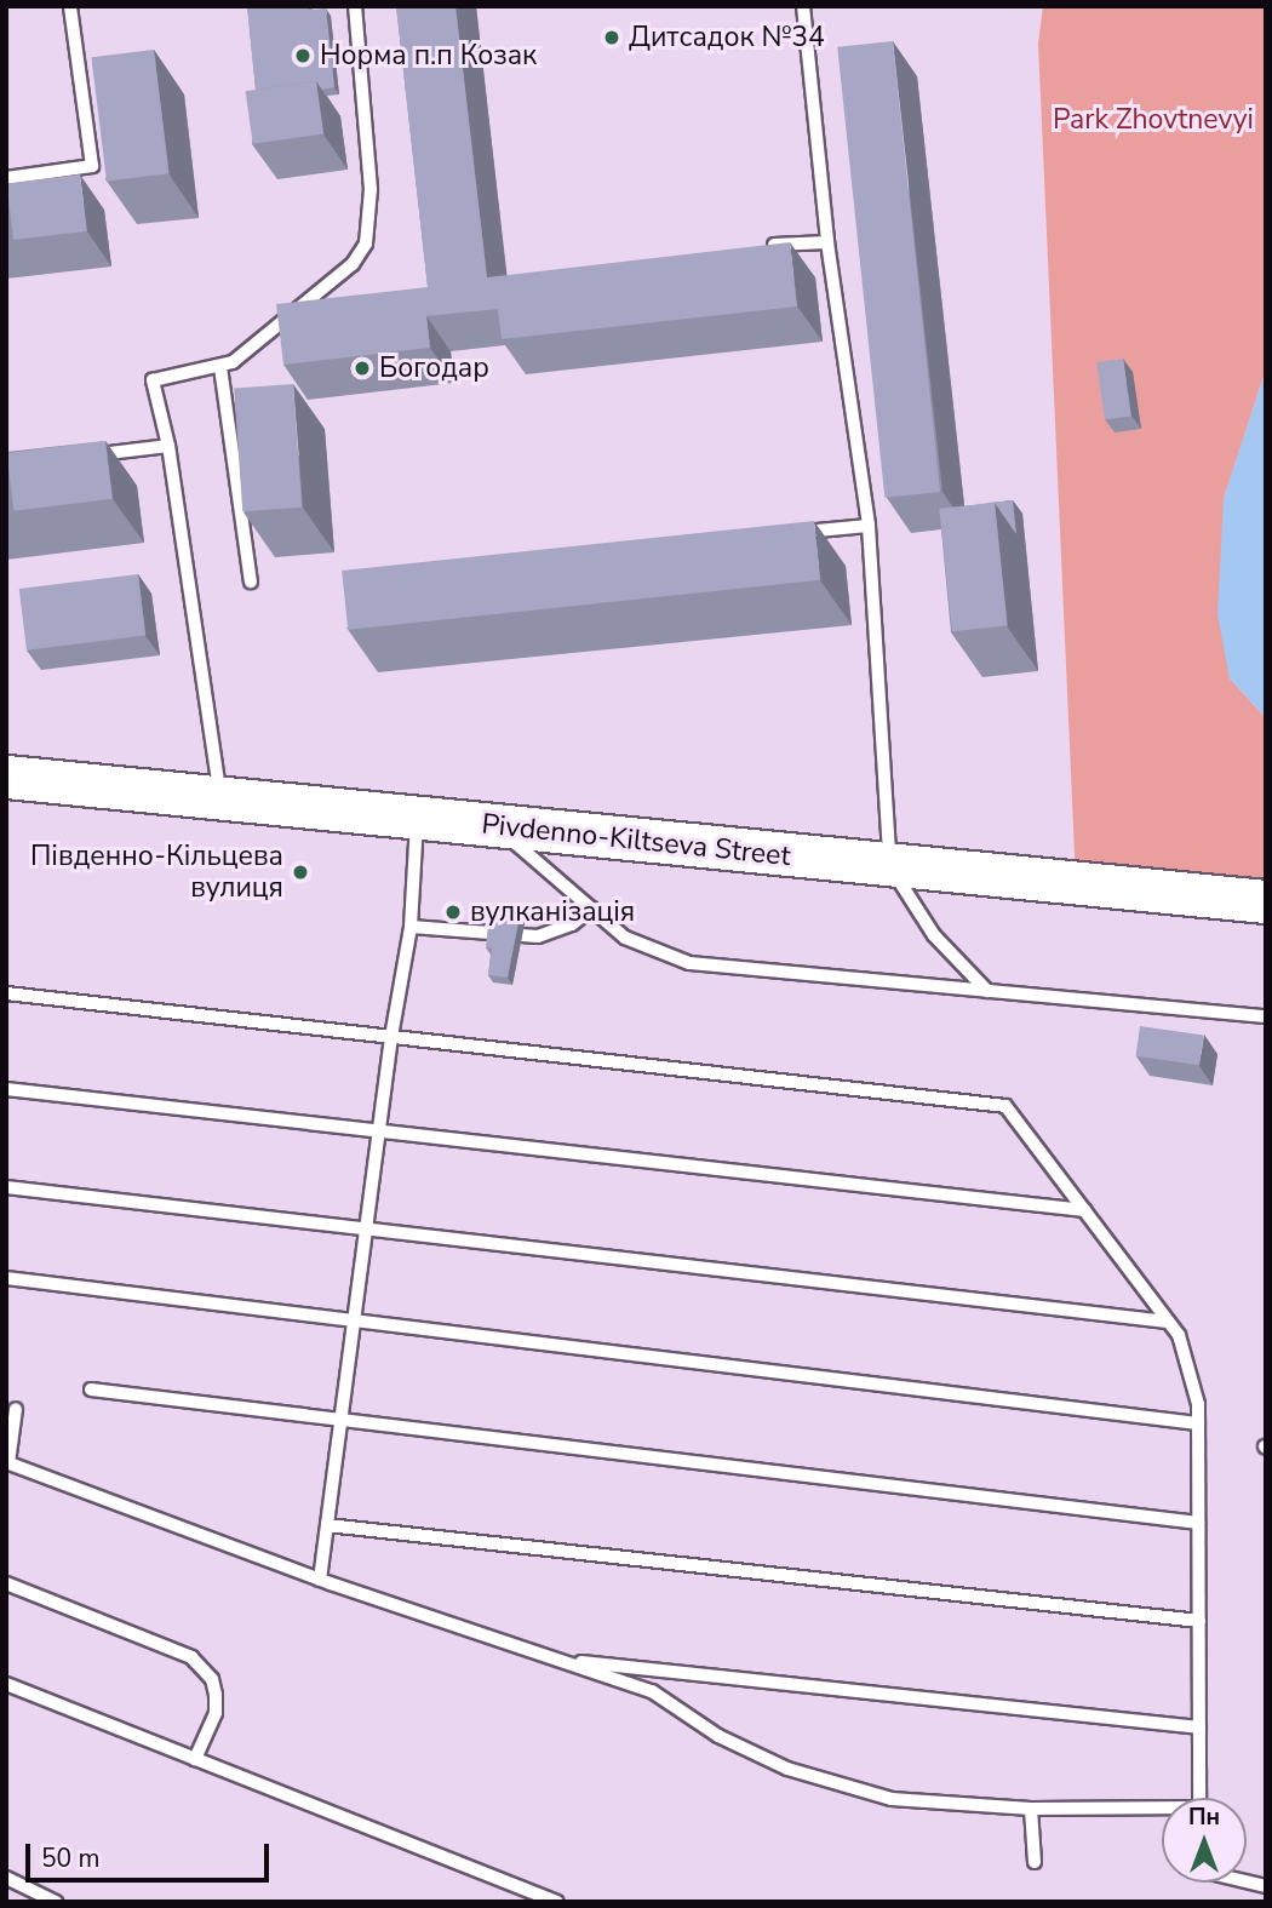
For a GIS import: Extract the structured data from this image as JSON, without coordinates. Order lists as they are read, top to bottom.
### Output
{
  "streets": {
    "main road": ["Pivdenno-Kiltseva Street"]
  },
  "parks": ["Park Zhovtnevyi"],
  "places": [
    "Дитсадок №34",
    "Норма п.п Козак",
    "Богодар",
    "Південно-Кільцева вулиця",
    "вулканізація"
  ],
  "scale_bar": "50 m",
  "north": "top"
}
